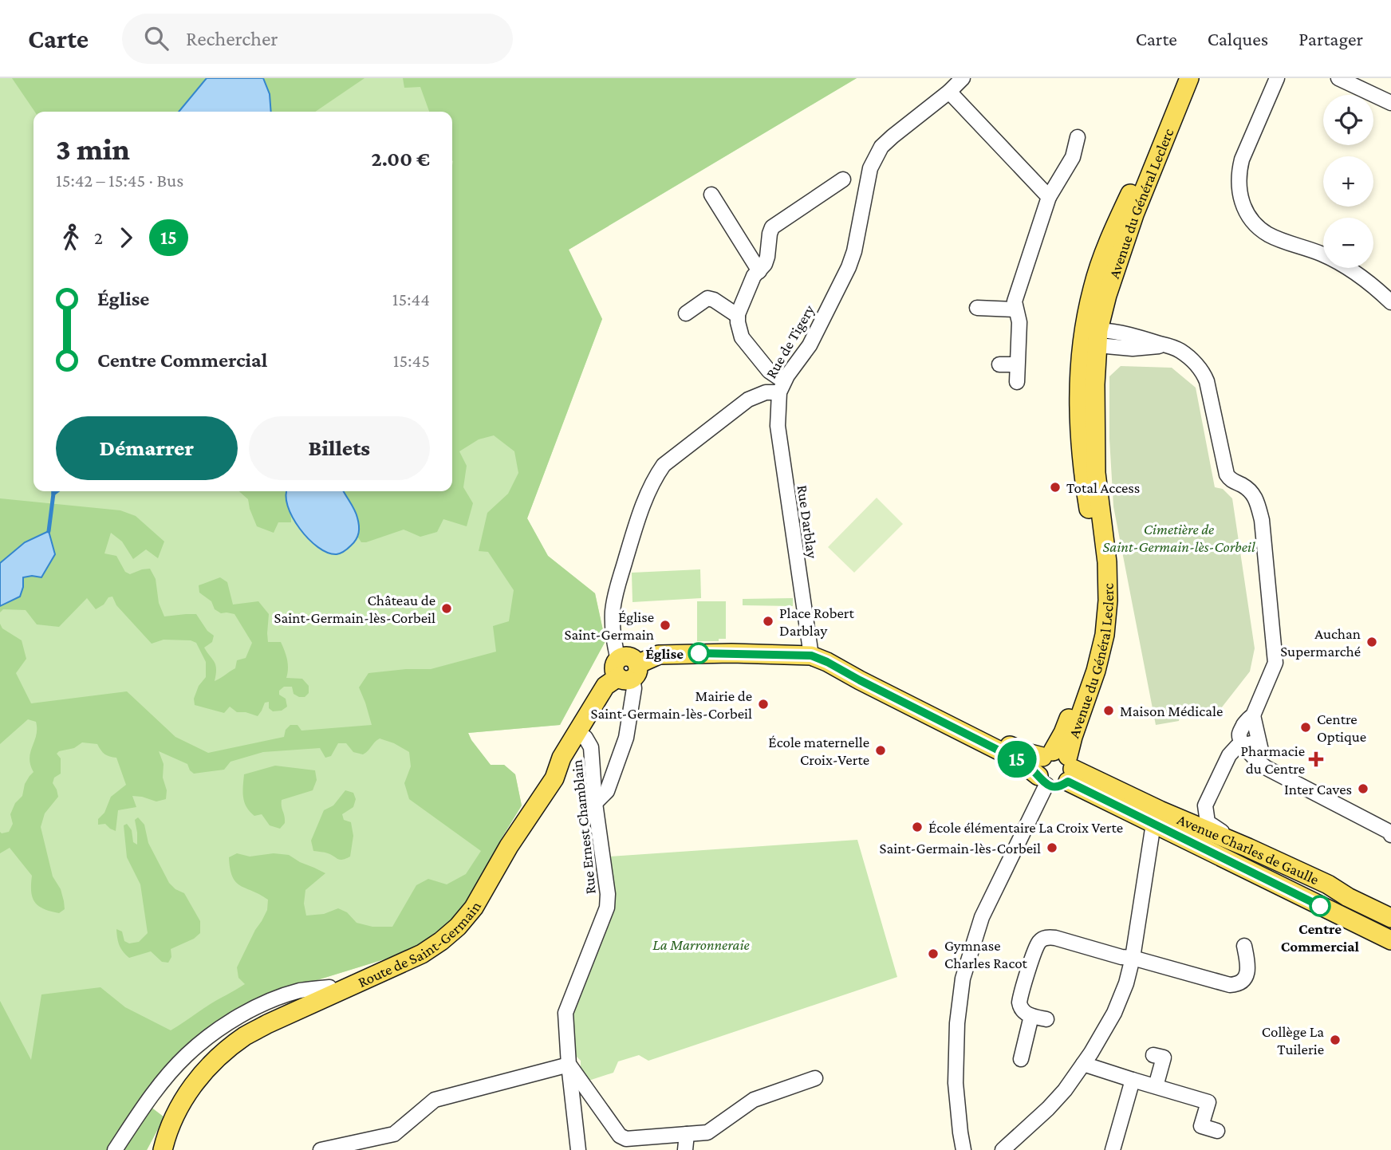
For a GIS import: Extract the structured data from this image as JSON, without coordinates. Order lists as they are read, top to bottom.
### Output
{
  "streets": {
    "main road": ["Avenue du Général Leclerc", "Avenue Charles de Gaulle", "Route de Saint-Germain"],
    "street": ["Rue de Tigery", "Rue Darblay", "Rue Ernest Chamblain"]
  },
  "crossings": [
    ["Avenue du Général Leclerc", "Avenue Charles de Gaulle"],
    ["Rue de Tigery", "Rue Darblay"],
    ["Rue de Tigery", "Rue Ernest Chamblain"],
    ["Rue de Tigery", "Route de Saint-Germain"],
    ["Rue Ernest Chamblain", "Route de Saint-Germain"]
  ],
  "parks": ["Cimetière de Saint-Germain-lès-Corbeil", "La Marronneraie"],
  "places": {
    "other": [
      "Total Access",
      "Château de Saint-Germain-lès-Corbeil",
      "Place Robert Darblay",
      "Église Saint-Germain",
      "Auchan Supermarché",
      "Église",
      "Mairie de Saint-Germain-lès-Corbeil",
      "Maison Médicale",
      "Centre Optique",
      "École maternelle Croix-Verte",
      "Inter Caves",
      "École élémentaire La Croix Verte",
      "Saint-Germain-lès-Corbeil",
      "Centre Commercial",
      "Gymnase Charles Racot",
      "Collège La Tuilerie"
    ],
    "health": ["Pharmacie du Centre"]
  },
  "lines": ["bus line 15"],
  "page": {
    "header": "Carte",
    "search": "Rechercher",
    "nav": ["Carte", "Calques", "Partager"],
    "on_map": "15",
    "map_buttons": ["+", "−"],
    "heading": ["3 min", "15:42 – 15:45 · Bus", "2.00 €"],
    "legs": ["2", "15"],
    "list": [
      {
        "name": "Église",
        "value": "15:44"
      },
      {
        "name": "Centre Commercial",
        "value": "15:45"
      }
    ],
    "buttons": ["Démarrer", "Billets"]
  }
}
